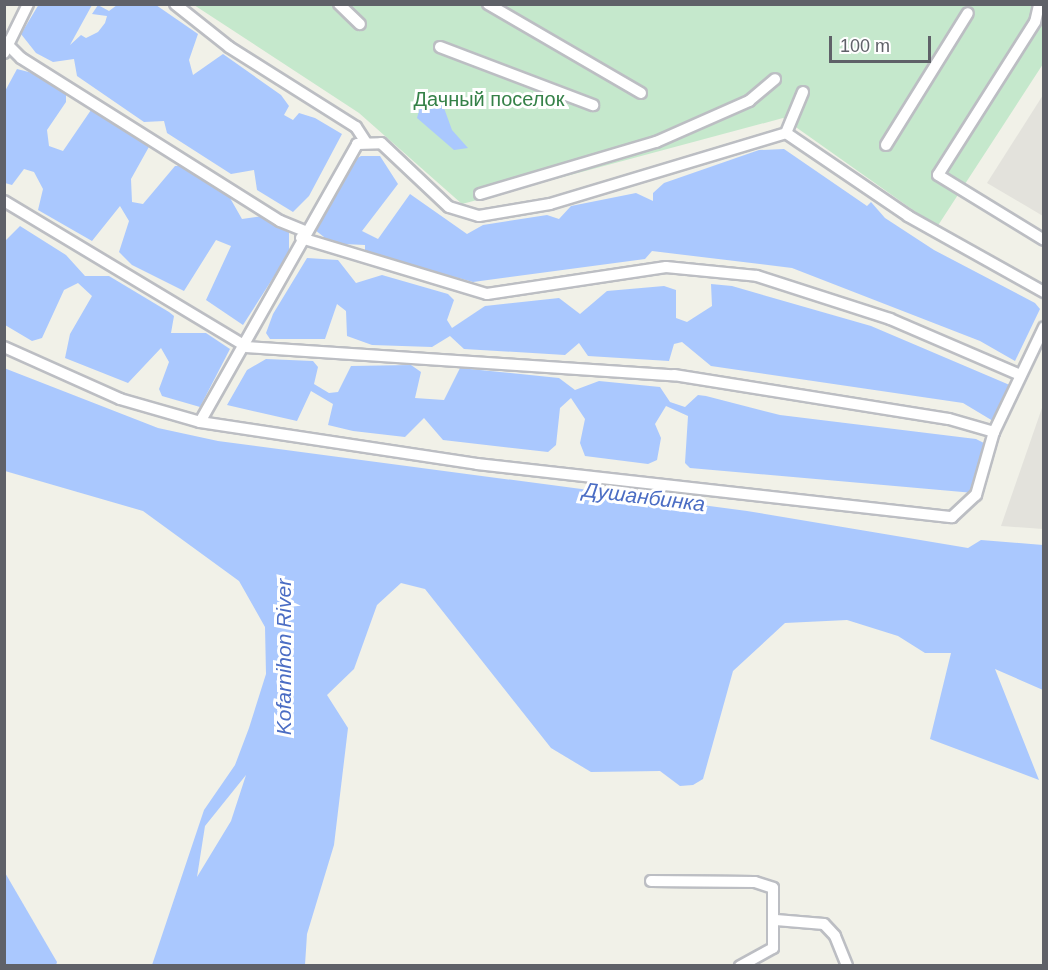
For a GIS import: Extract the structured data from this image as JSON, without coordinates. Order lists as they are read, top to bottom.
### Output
{
  "water": ["Душанбинка", "Kofarnihon River"],
  "parks": ["Дачный поселок"],
  "scale_bar": "100 m"
}
